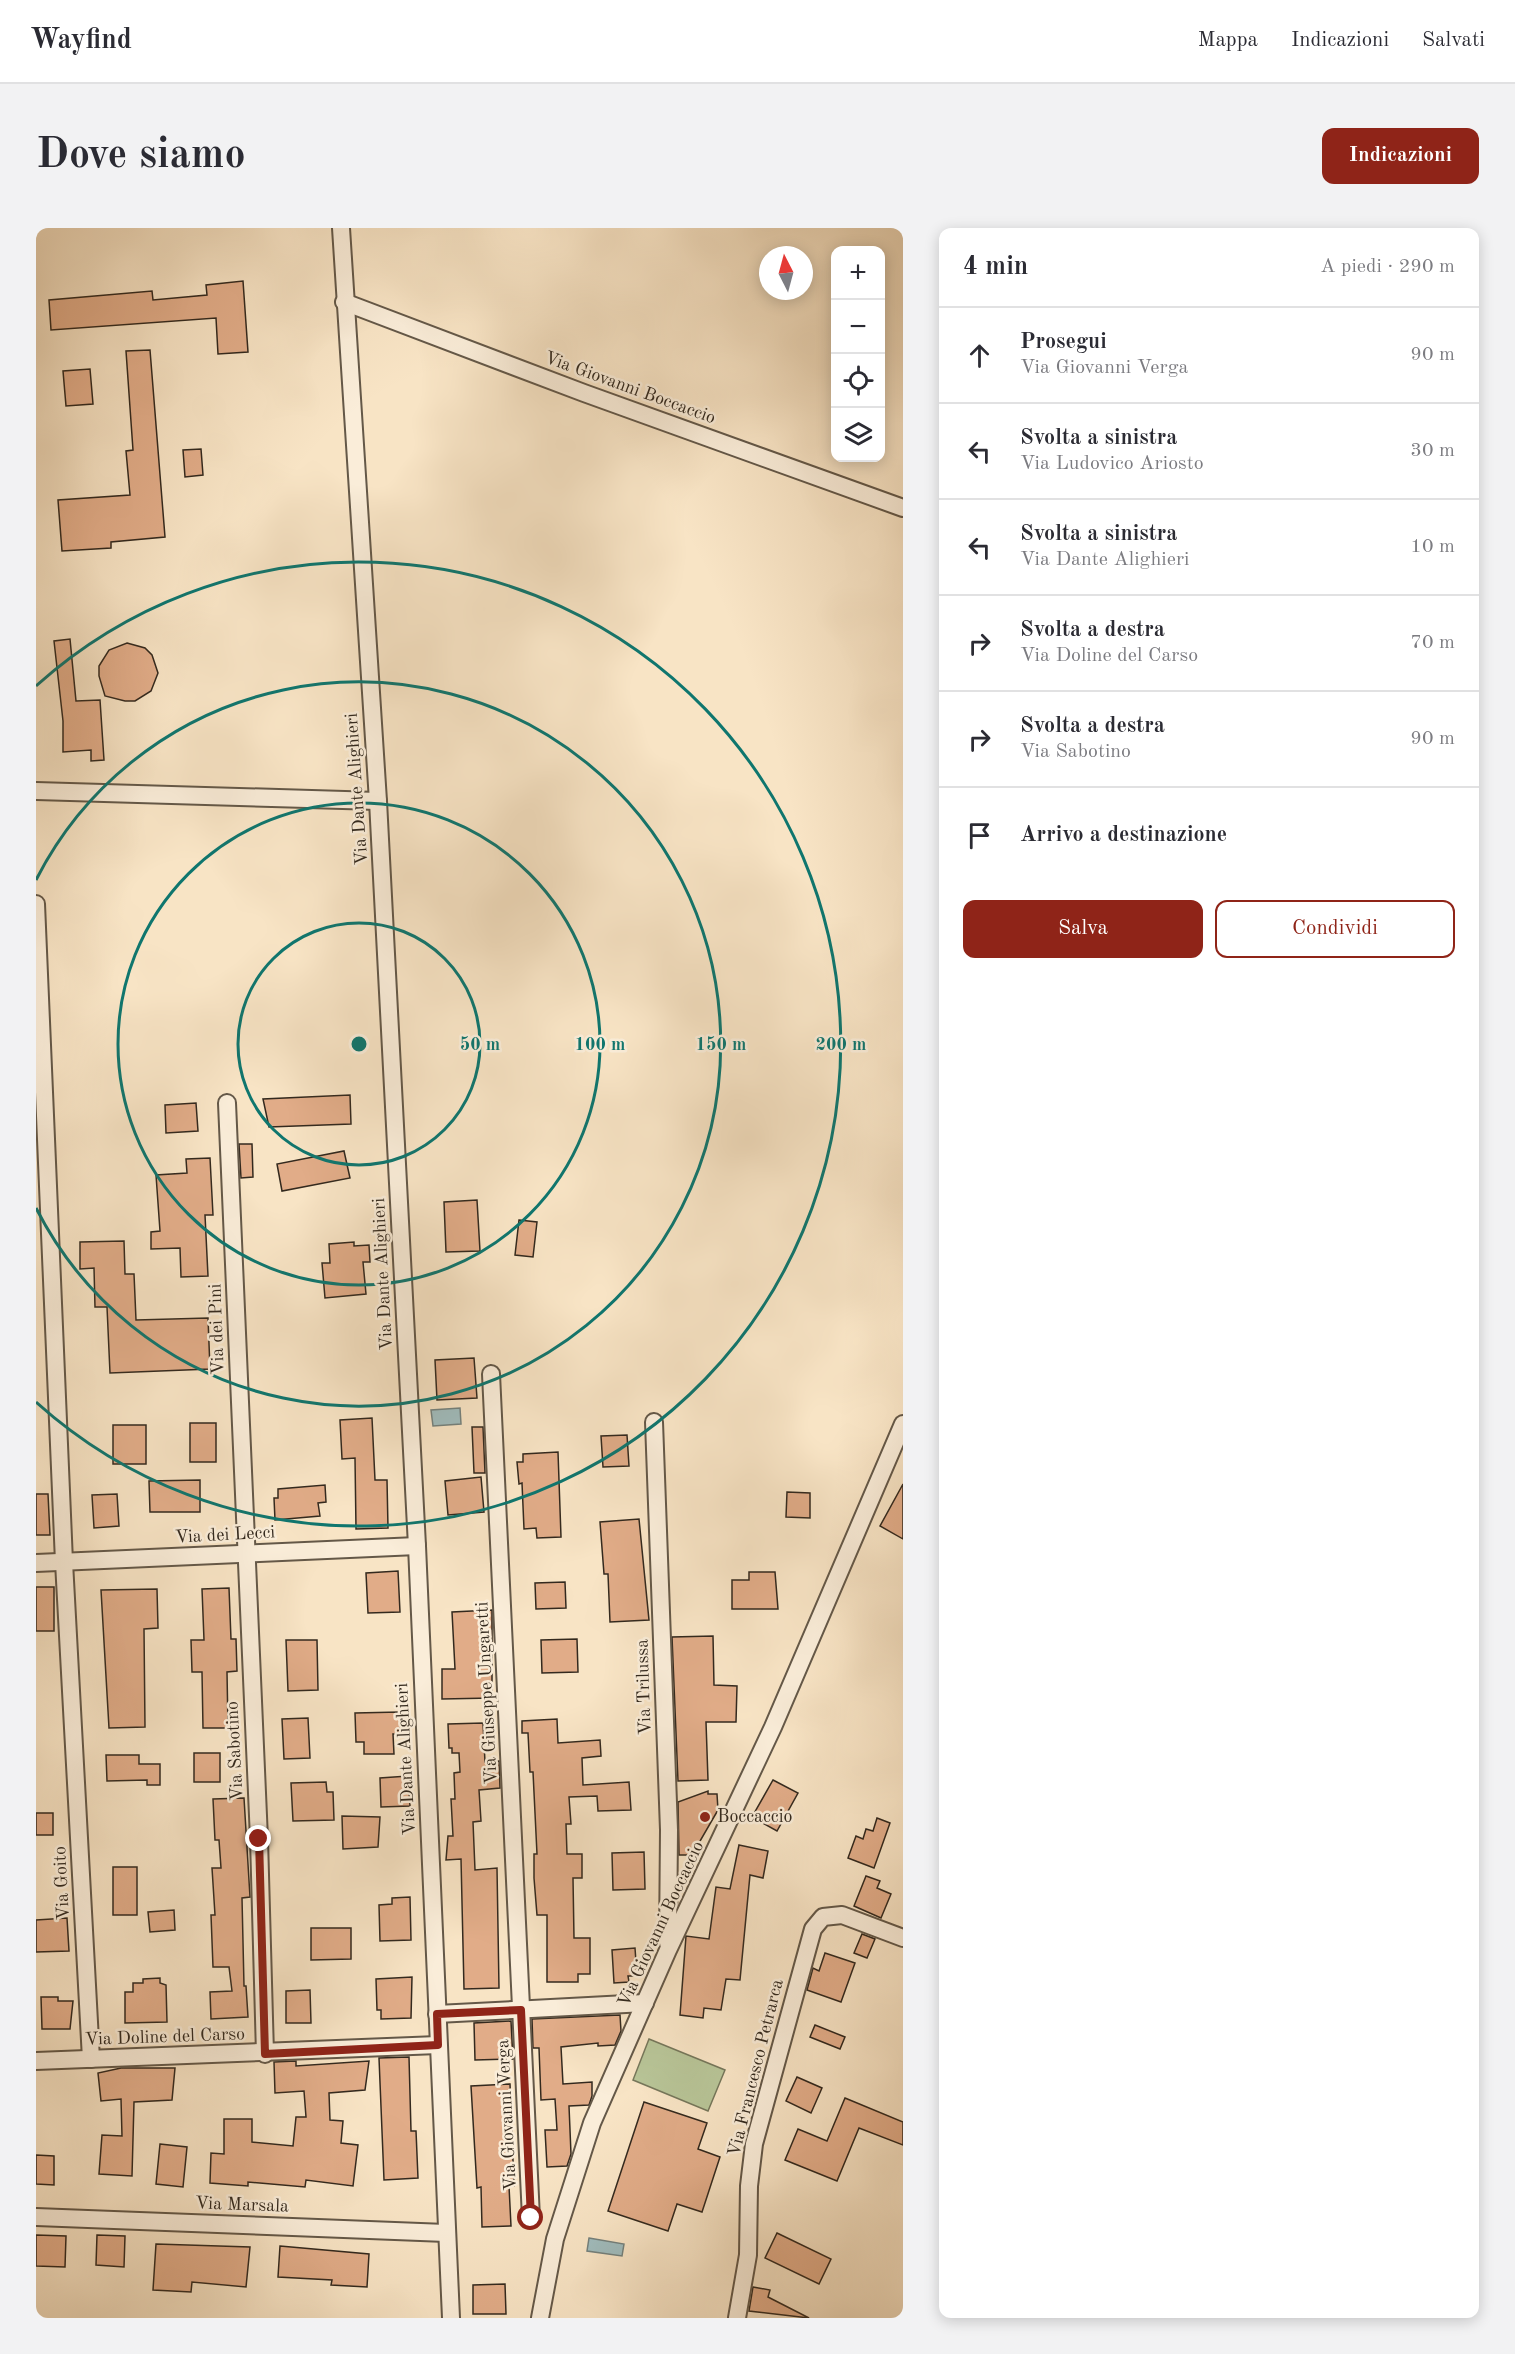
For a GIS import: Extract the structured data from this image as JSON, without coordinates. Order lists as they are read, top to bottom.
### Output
{
  "streets": {
    "street": [
      "Via Giovanni Boccaccio",
      "Via Dante Alighieri",
      "Via dei Pini",
      "Via dei Lecci",
      "Via Trilussa",
      "Via Giuseppe Ungaretti",
      "Via Sabotino",
      "Via Goito",
      "Via Doline del Carso",
      "Via Francesco Petrarca",
      "Via Giovanni Verga",
      "Via Marsala"
    ]
  },
  "crossings": [
    ["Via Giovanni Boccaccio", "Via Dante Alighieri"],
    ["Via Giovanni Boccaccio", "Via Trilussa"],
    ["Via Dante Alighieri", "Via dei Lecci"],
    ["Via Dante Alighieri", "Via Doline del Carso"],
    ["Via Dante Alighieri", "Via Marsala"],
    ["Via dei Pini", "Via dei Lecci"],
    ["Via dei Pini", "Via Sabotino"],
    ["Via dei Lecci", "Via Sabotino"],
    ["Via dei Lecci", "Via Goito"],
    ["Via Giuseppe Ungaretti", "Via Giovanni Verga"],
    ["Via Sabotino", "Via Doline del Carso"],
    ["Via Goito", "Via Doline del Carso"]
  ],
  "places": ["Boccaccio"],
  "north": "top",
  "page": {
    "header": "Wayfind",
    "nav": ["Mappa", "Indicazioni", "Salvati"],
    "buttons": [
      "Indicazioni",
      ["Salva", "Condividi"]
    ],
    "title": "Dove siamo",
    "heading": ["4 min", "A piedi · 290 m"],
    "map_buttons": ["+", "−"],
    "list": [
      ["Prosegui", "Via Giovanni Verga", "90 m"],
      ["Svolta a sinistra", "Via Ludovico Ariosto", "30 m"],
      ["Svolta a sinistra", "Via Dante Alighieri", "10 m"],
      ["Svolta a destra", "Via Doline del Carso", "70 m"],
      ["Svolta a destra", "Via Sabotino", "90 m"],
      "Arrivo a destinazione"
    ]
  },
  "rings": [
    "50 m",
    "100 m",
    "150 m",
    "200 m"
  ]
}
